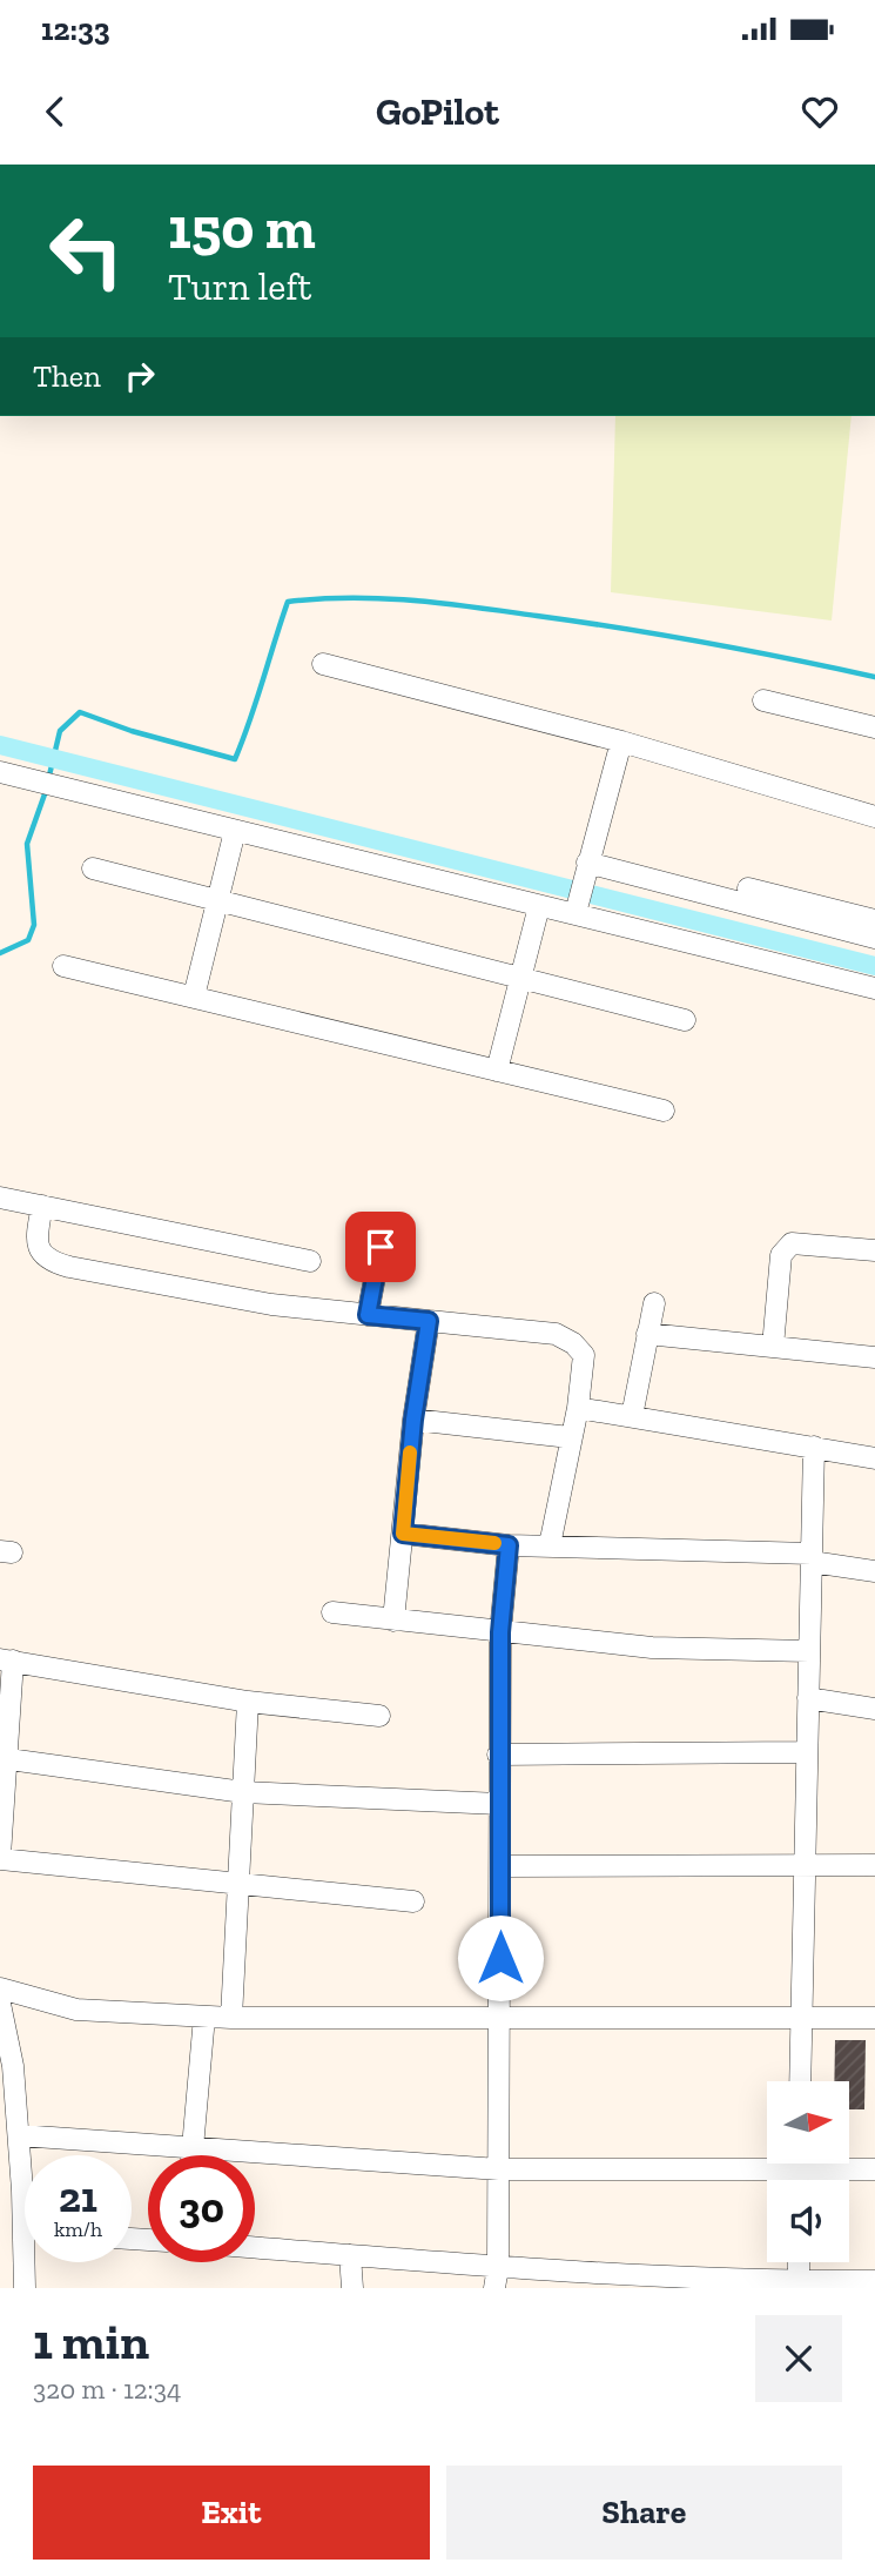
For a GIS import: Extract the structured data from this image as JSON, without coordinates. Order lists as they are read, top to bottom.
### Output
{
  "north": "right",
  "page": {
    "status": "12:33",
    "header": "GoPilot",
    "turn": ["150 m", "Turn left"],
    "then": "Then",
    "speed": "21 km/h",
    "limit": "30",
    "heading": ["1 min", "320 m · 12:34"],
    "buttons": ["Exit", "Share"]
  }
}
